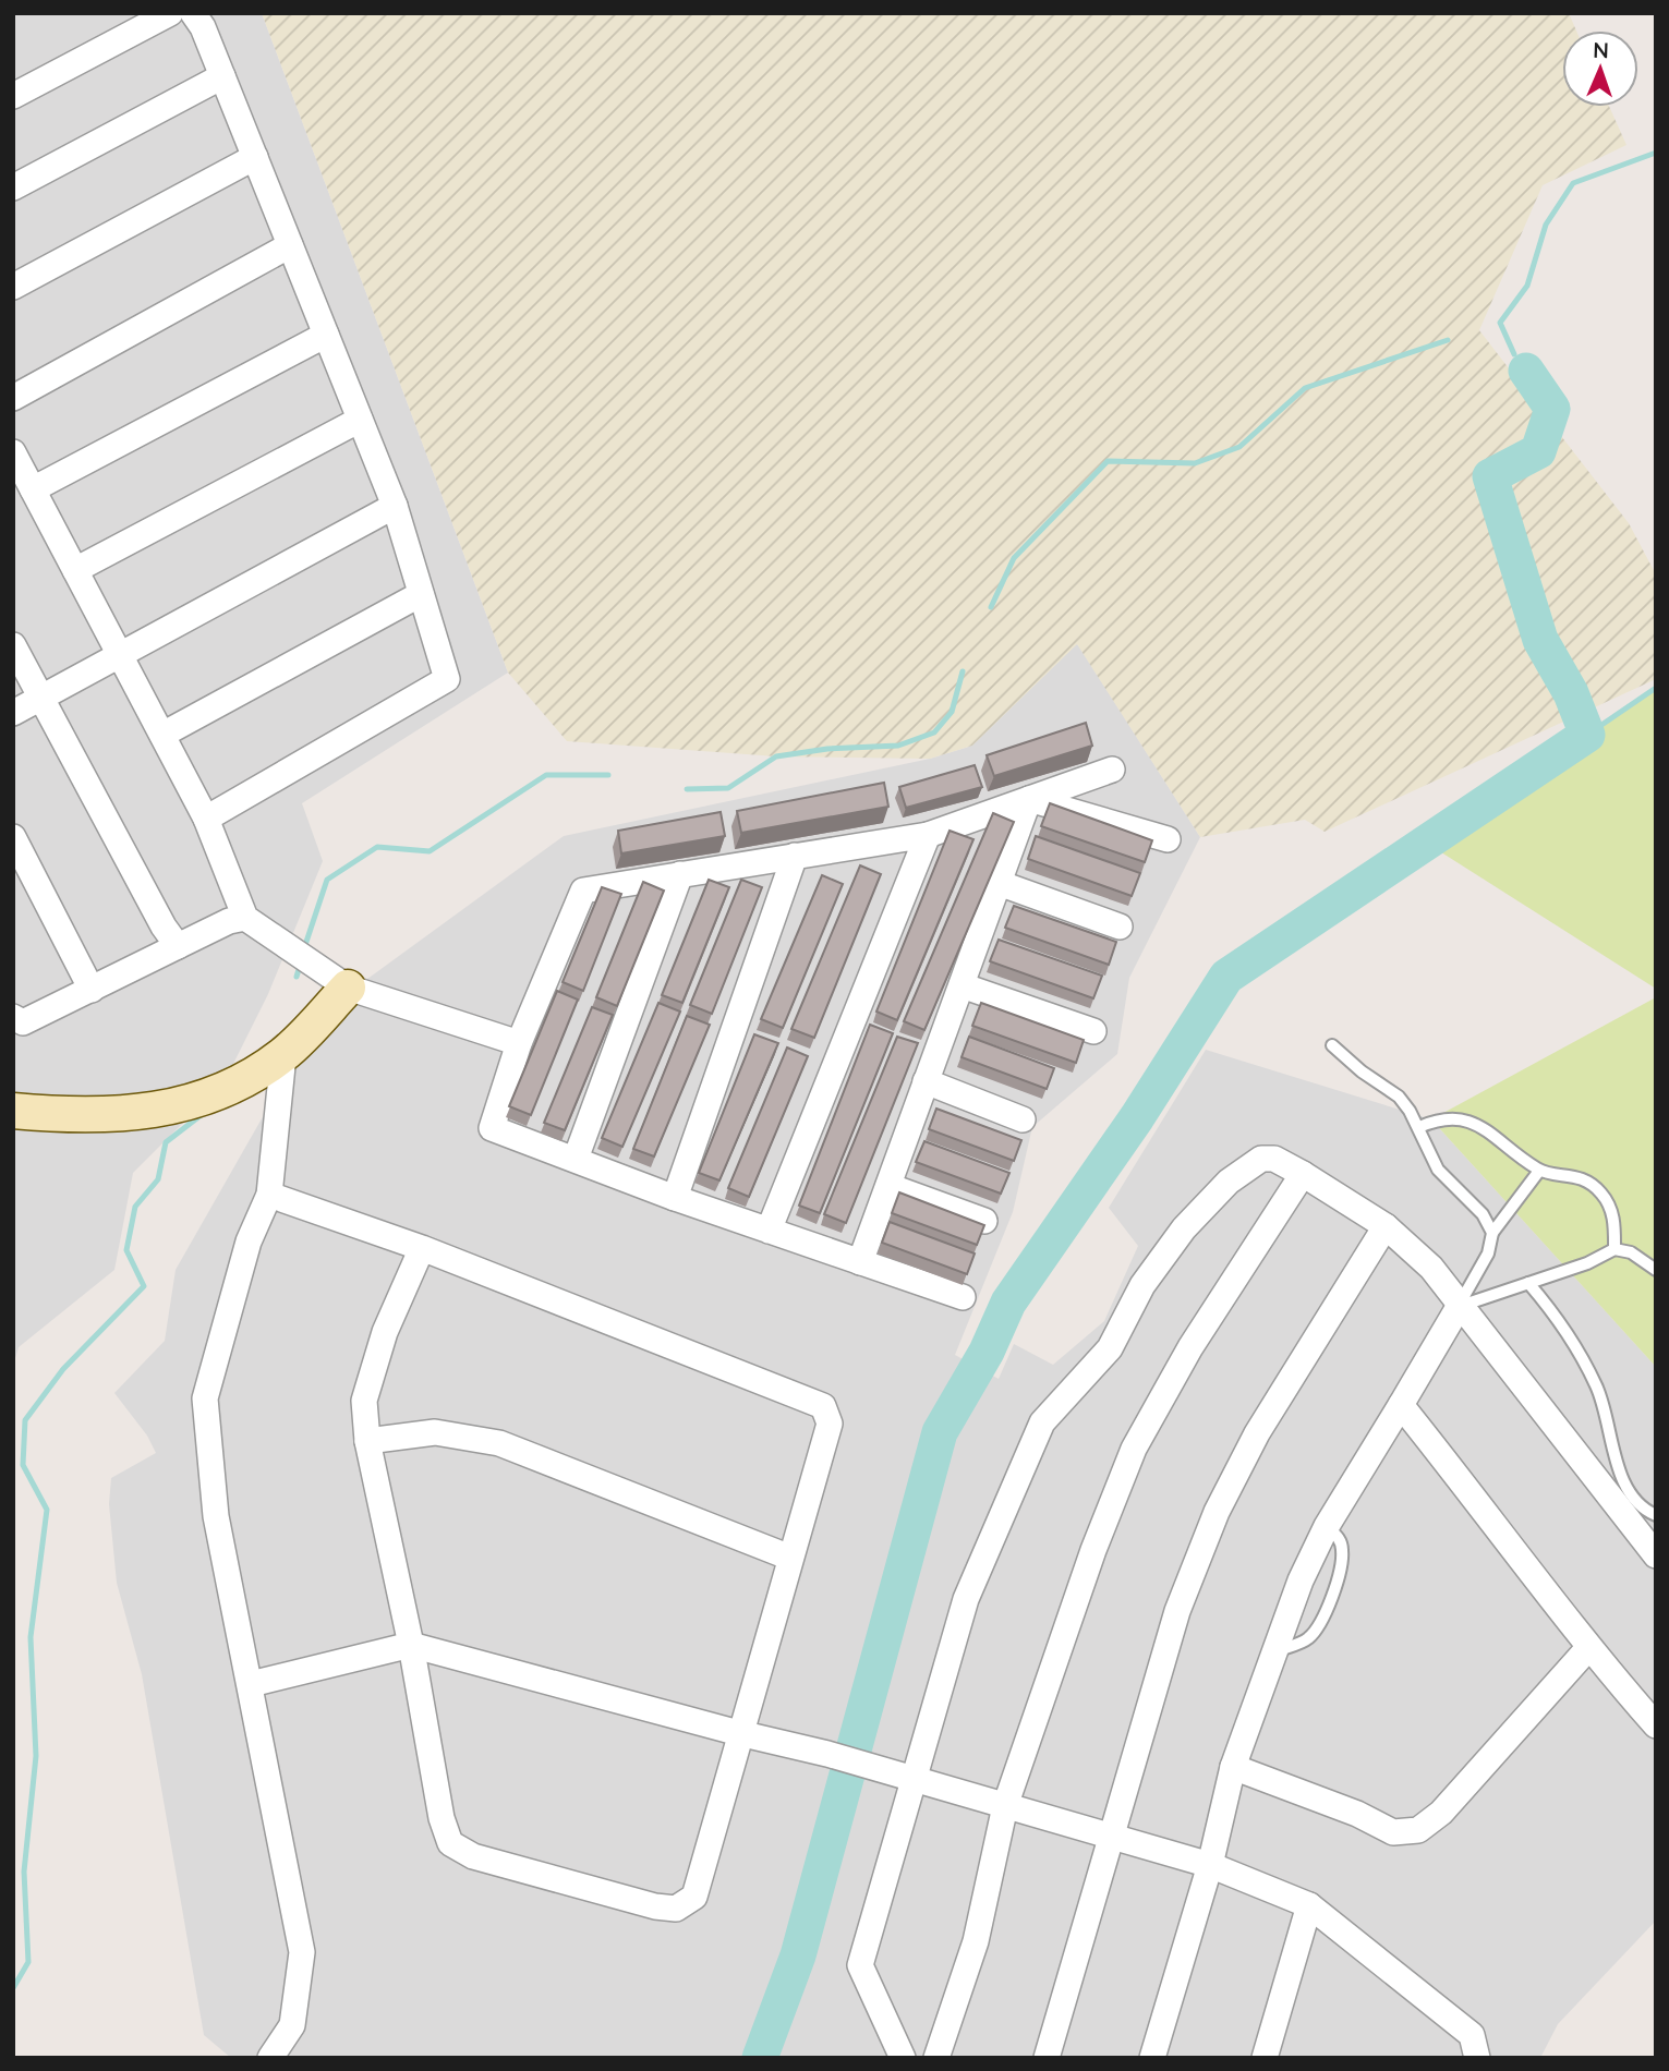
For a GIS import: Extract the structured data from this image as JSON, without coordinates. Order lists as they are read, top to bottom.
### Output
{
  "north": "top"
}
